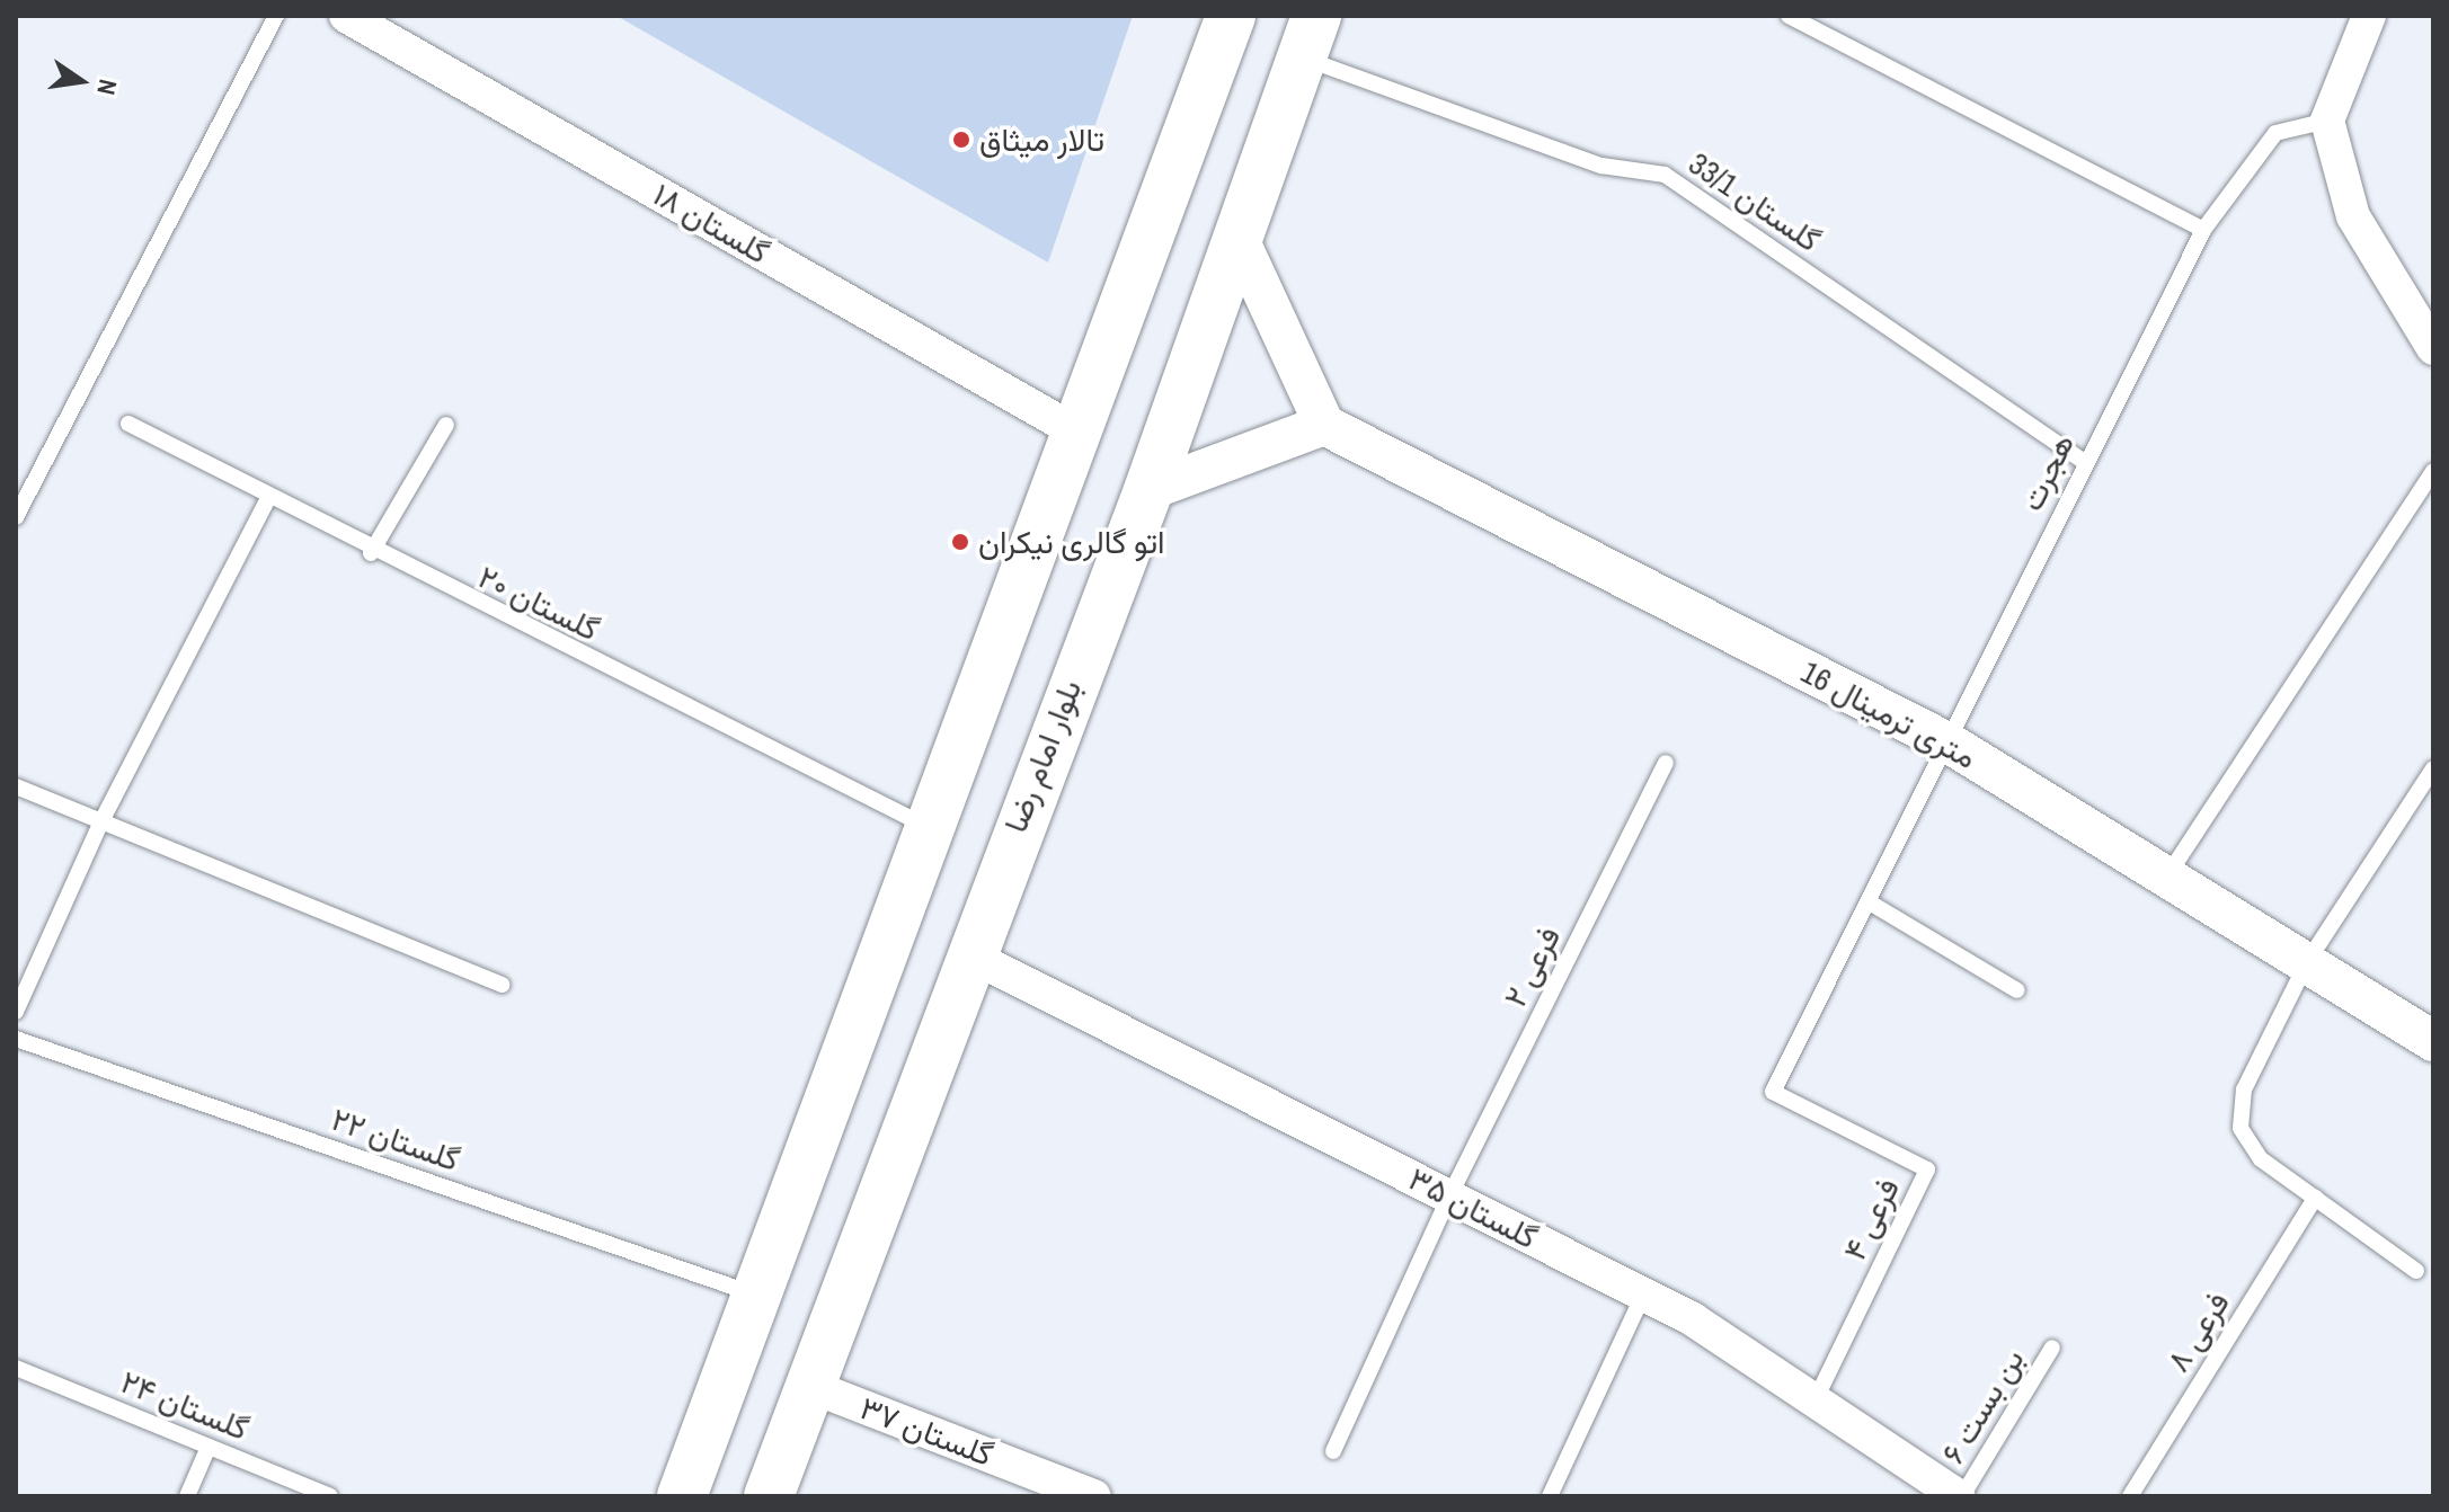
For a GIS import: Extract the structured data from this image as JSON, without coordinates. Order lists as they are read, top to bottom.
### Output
{
  "streets": {
    "main road": ["بلوار امام رضا"],
    "street": [
      "گلستان ۱۸",
      "16 متری ترمینال",
      "گلستان ۳۵",
      "گلستان ۳۷"
    ],
    "lane": [
      "گلستان 33/1",
      "هجرت",
      "گلستان ۲۰",
      "فرعی ۲",
      "گلستان ۲۲",
      "فرعی ۴",
      "فرعی ۸",
      "گلستان ۲۴",
      "بن بست ۶"
    ]
  },
  "crossings": [
    ["گلستان 33/1", "هجرت"],
    ["گلستان 33/1", "بلوار امام رضا"],
    ["هجرت", "16 متری ترمینال"],
    ["هجرت", "فرعی ۴"],
    ["بلوار امام رضا", "گلستان ۳۵"],
    ["بلوار امام رضا", "گلستان ۳۷"],
    ["فرعی ۲", "گلستان ۳۵"],
    ["گلستان ۳۵", "فرعی ۴"],
    ["گلستان ۳۵", "بن بست ۶"]
  ],
  "places": ["تالار میثاق", "اتو گالری نیکران"],
  "north": "right"
}
